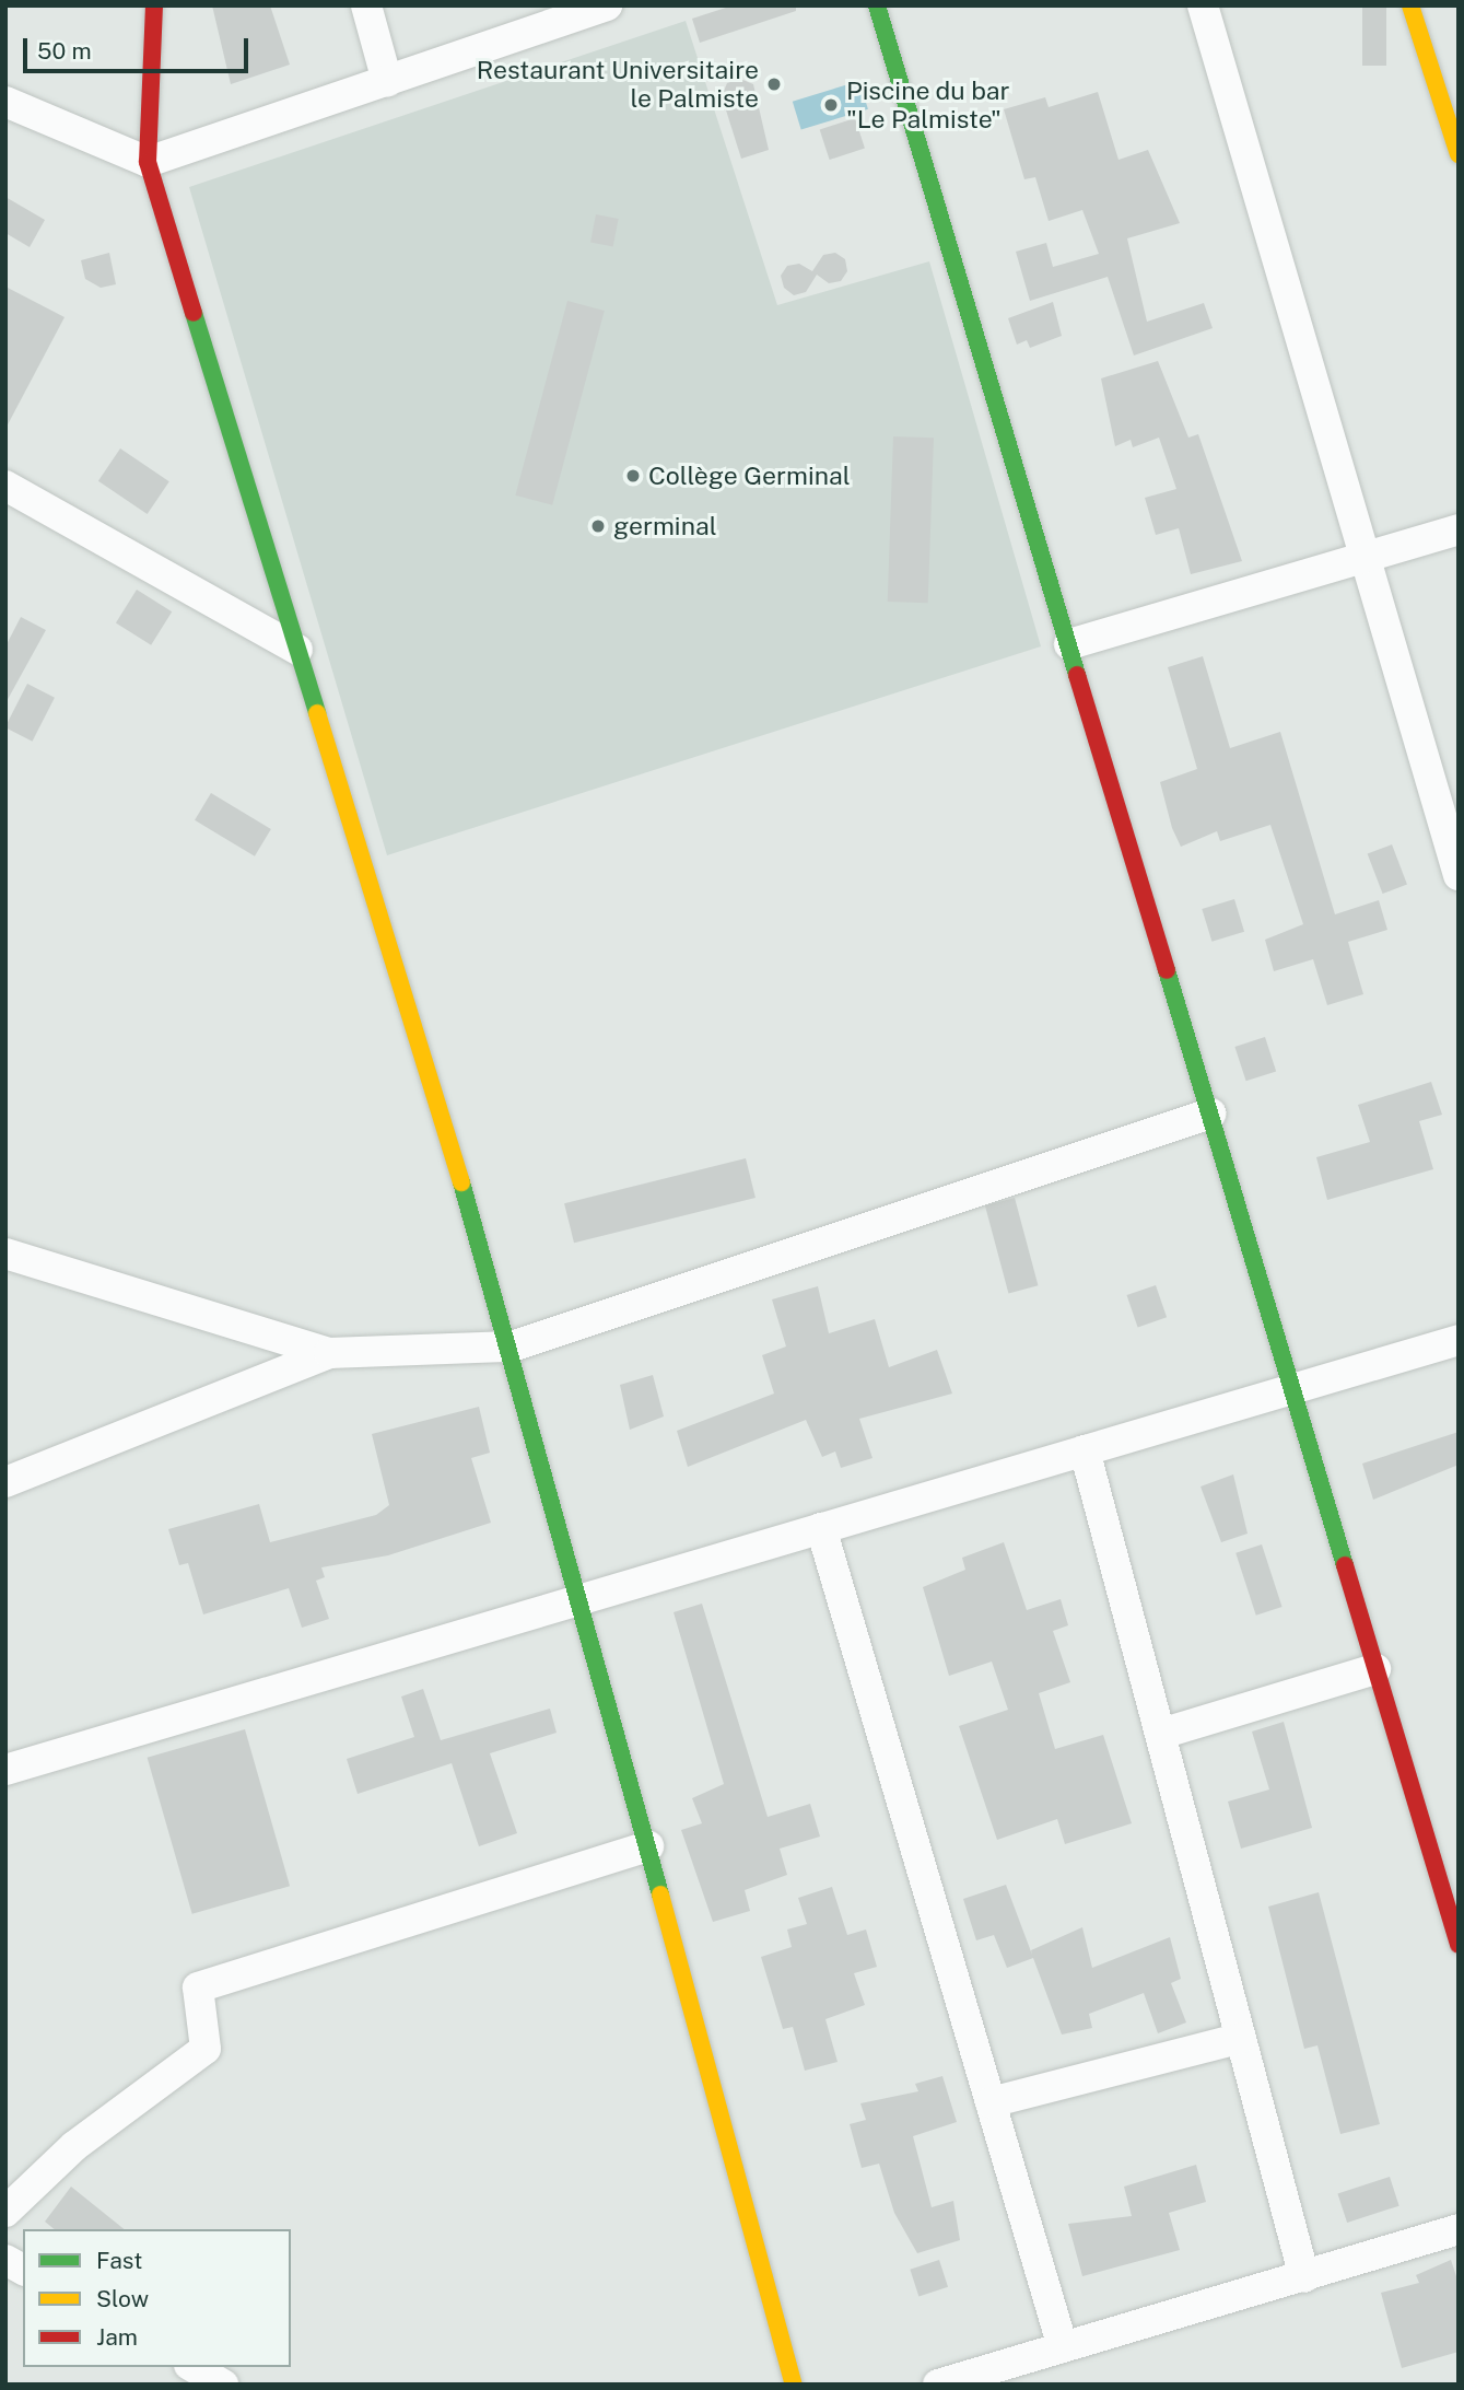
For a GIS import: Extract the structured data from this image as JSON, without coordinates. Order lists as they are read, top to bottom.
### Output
{
  "places": [
    "Restaurant Universitaire le Palmiste",
    "Piscine du bar \"Le Palmiste\"",
    "Collège Germinal",
    "germinal"
  ],
  "legend": ["Fast", "Slow", "Jam"],
  "scale_bar": "50 m"
}
